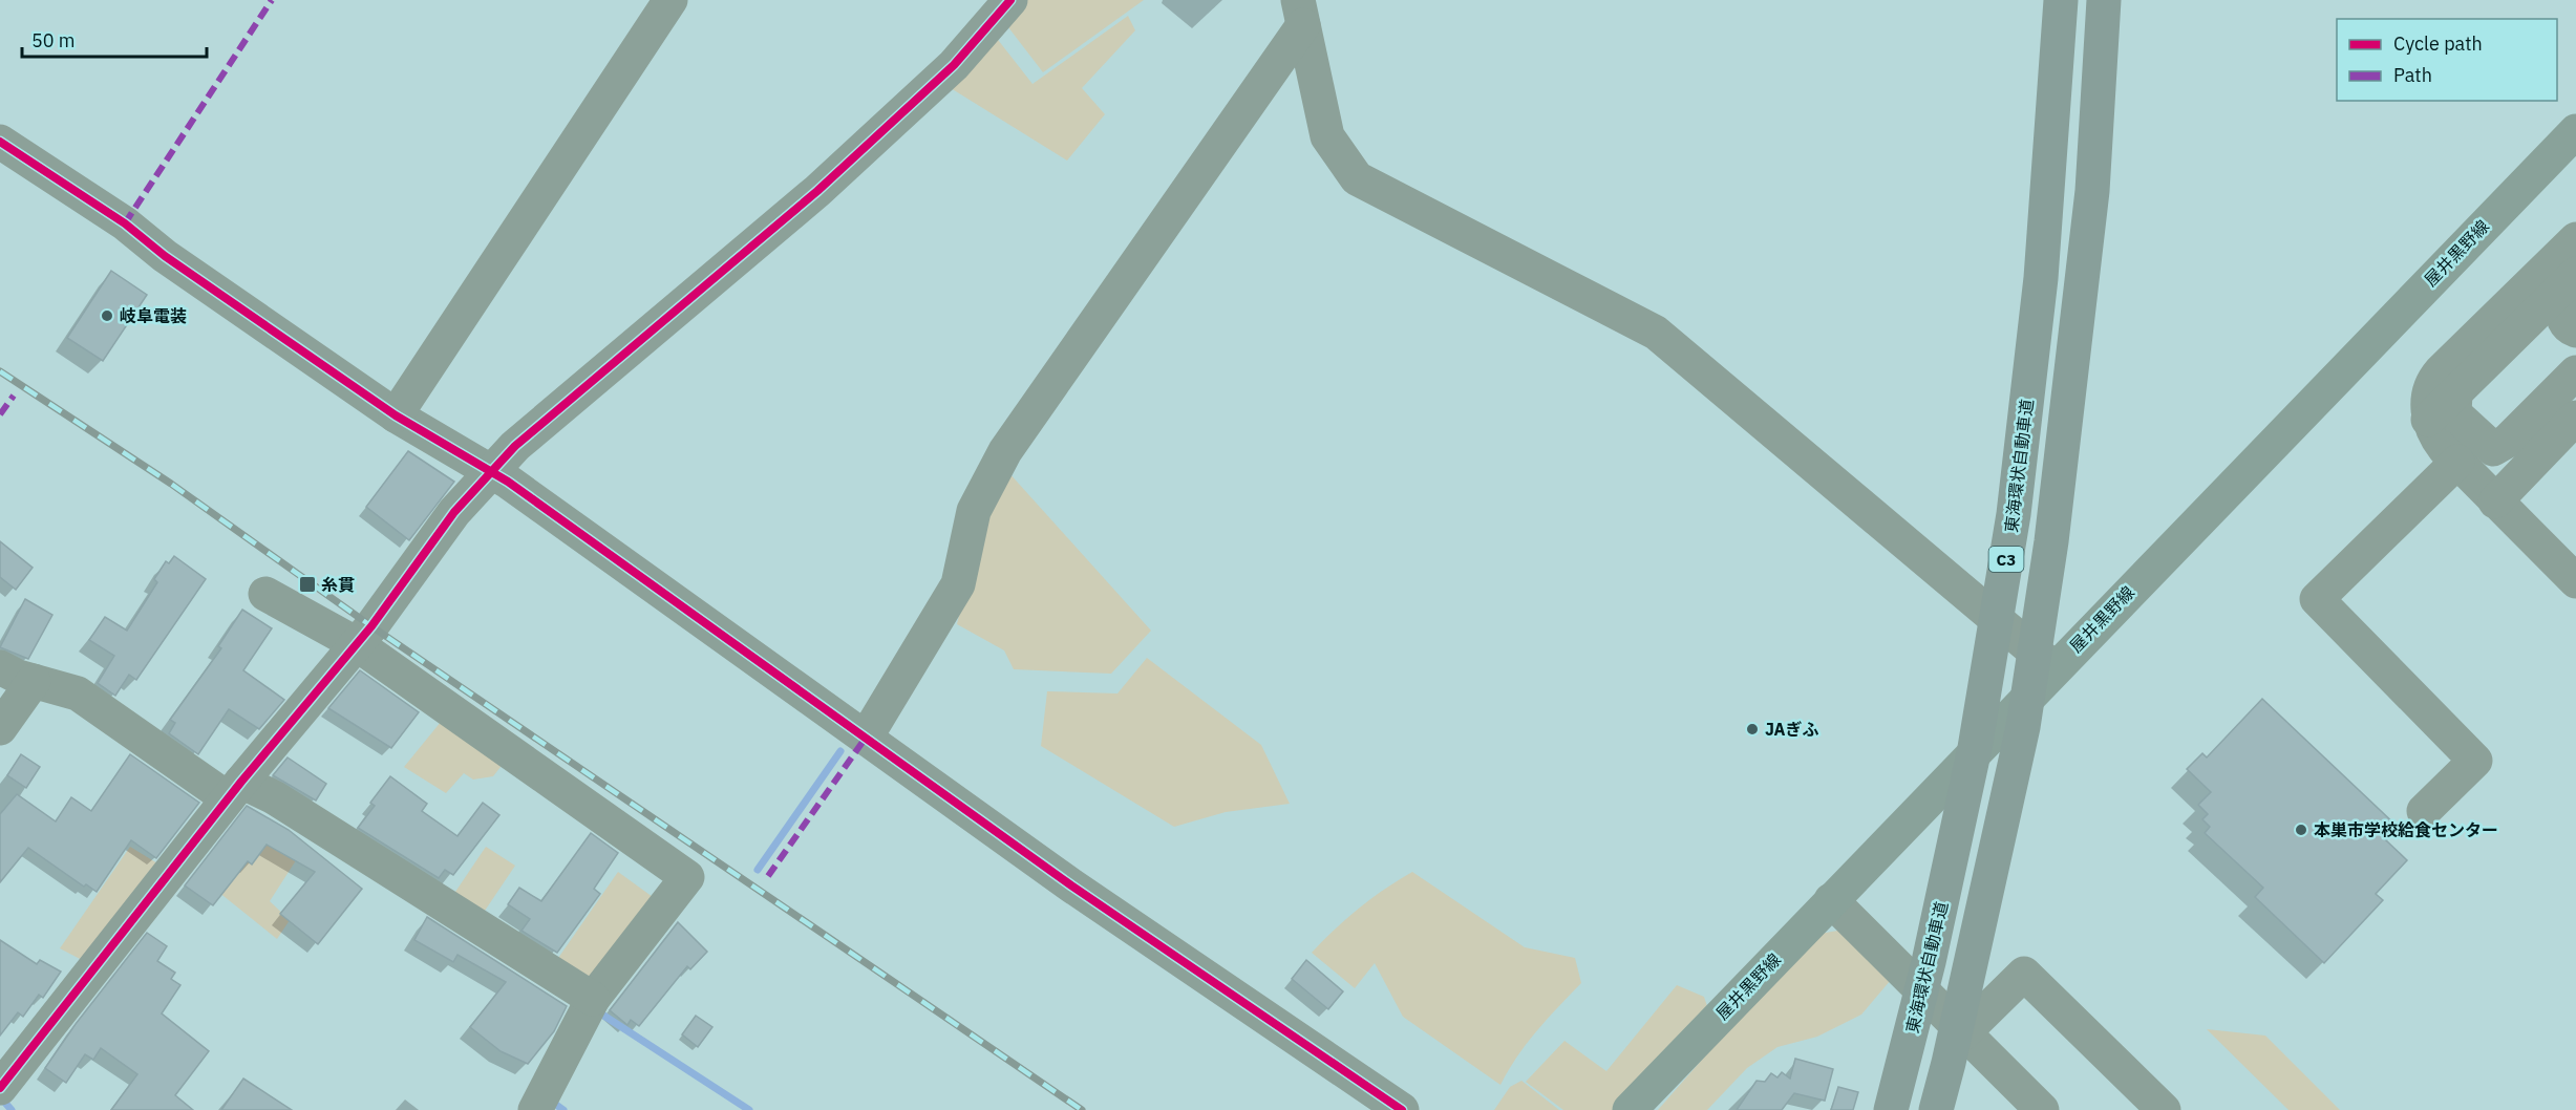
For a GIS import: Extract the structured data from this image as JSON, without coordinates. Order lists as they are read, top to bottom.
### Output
{
  "streets": {
    "highway": ["東海環状自動車道", "C3"],
    "main road": ["屋井黒野線"]
  },
  "places": {
    "other": ["岐阜電装", "JAぎふ", "本巣市学校給食センター"],
    "transit": ["糸貫"]
  },
  "legend": ["Cycle path", "Path"],
  "scale_bar": "50 m"
}
